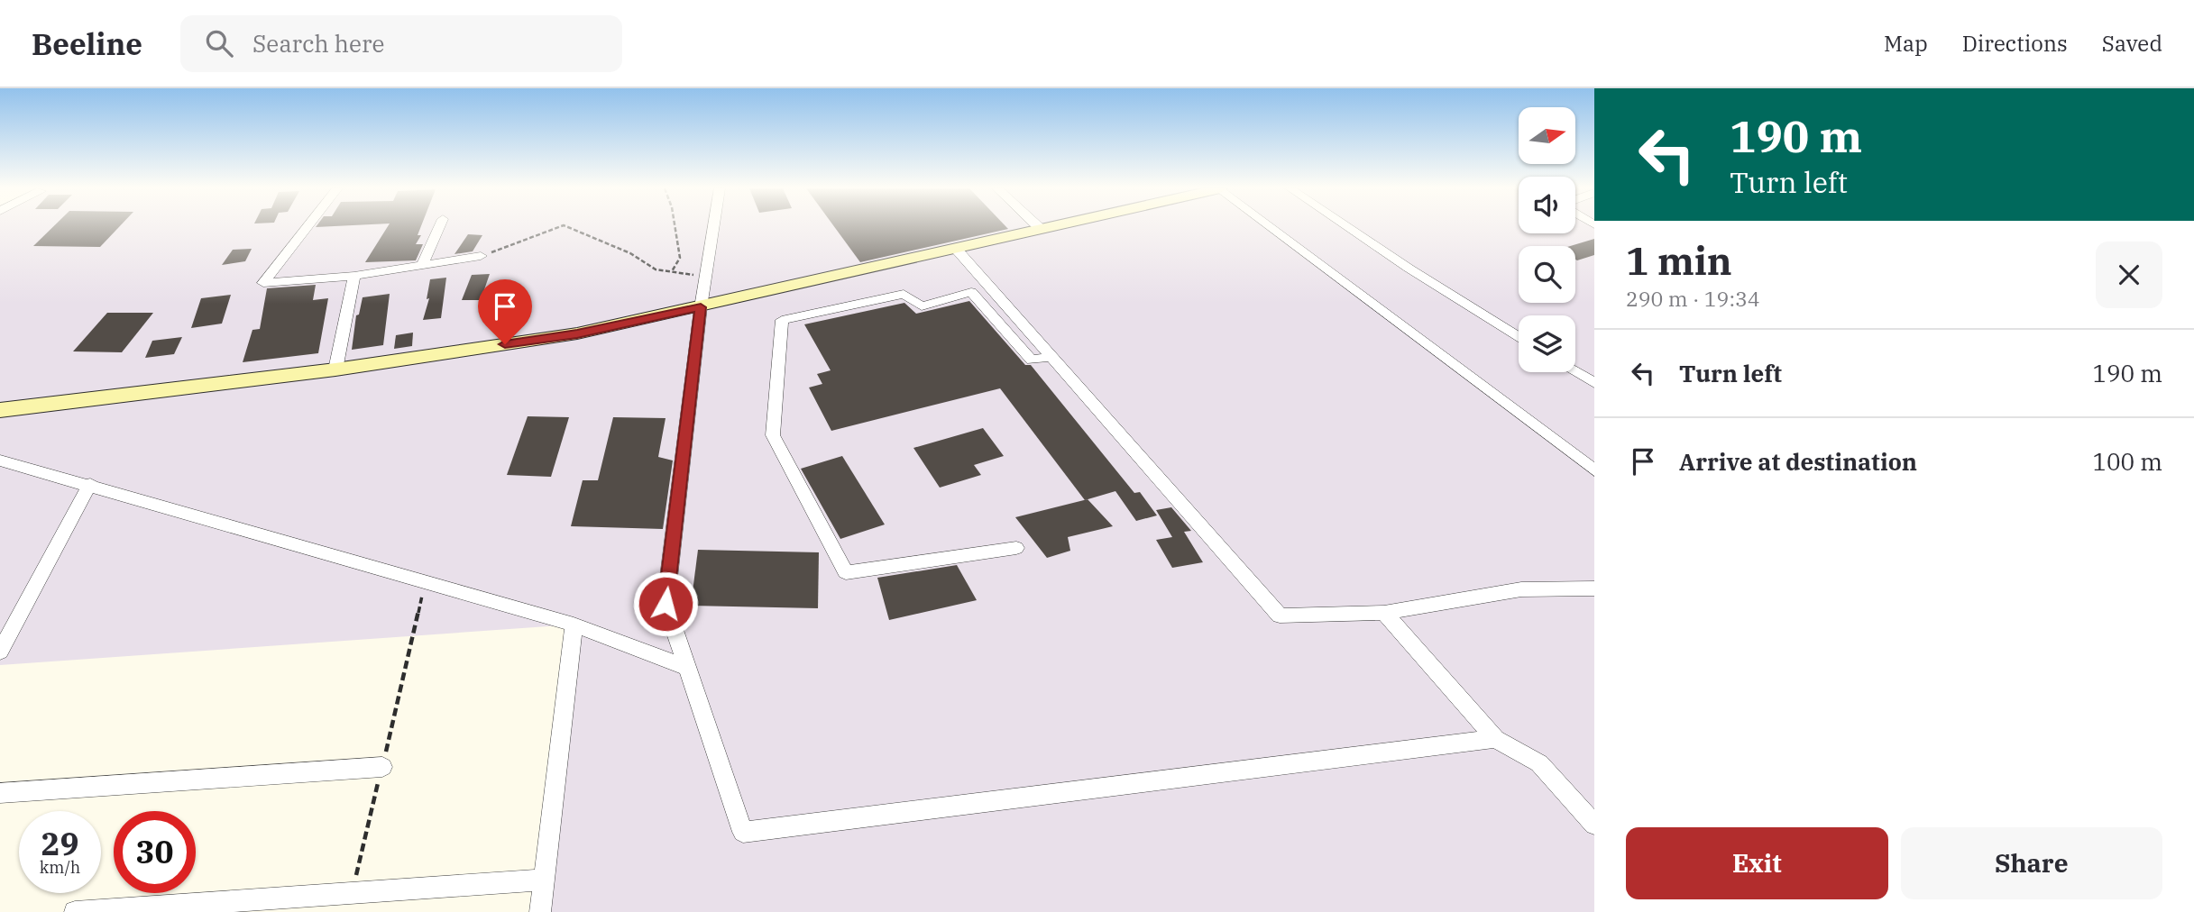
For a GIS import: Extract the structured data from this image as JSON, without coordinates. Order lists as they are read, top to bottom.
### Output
{
  "north": "right",
  "page": {
    "header": "Beeline",
    "search": "Search here",
    "nav": ["Map", "Directions", "Saved"],
    "turn": ["190 m", "Turn left"],
    "heading": ["1 min", "290 m · 19:34"],
    "list": [
      {
        "name": "Turn left",
        "value": "190 m"
      },
      {
        "name": "Arrive at destination",
        "value": "100 m"
      }
    ],
    "speed": "29 km/h",
    "limit": "30",
    "buttons": ["Exit", "Share"]
  }
}
